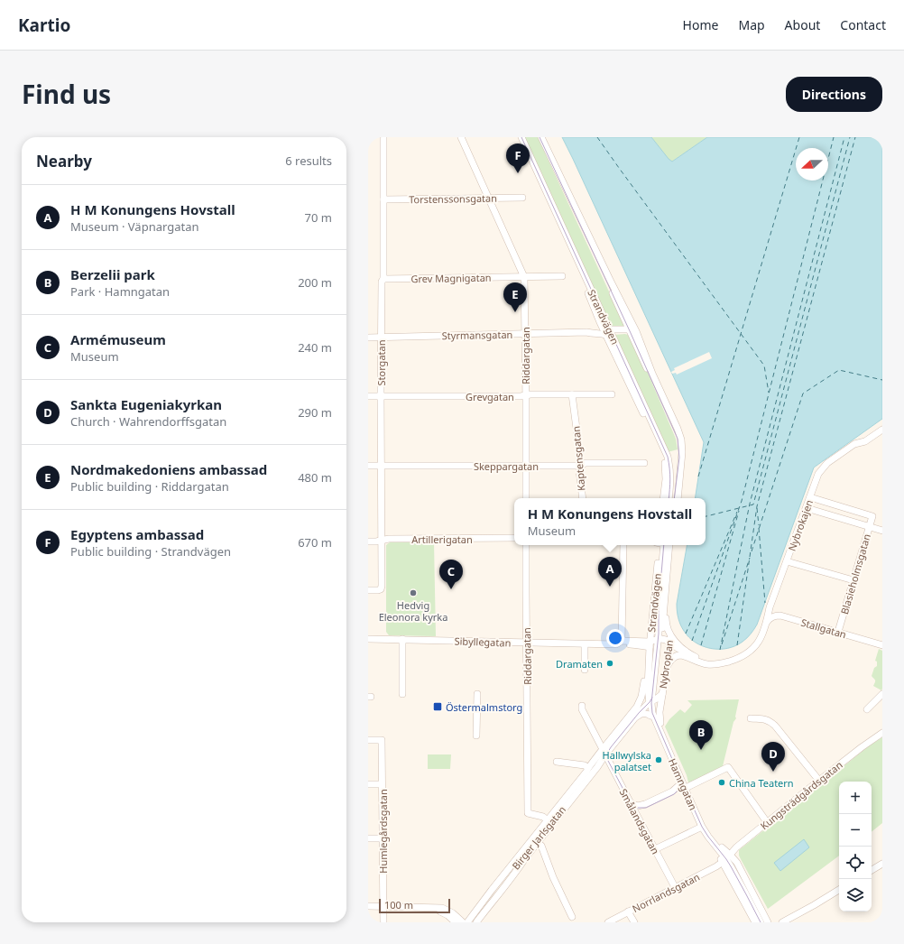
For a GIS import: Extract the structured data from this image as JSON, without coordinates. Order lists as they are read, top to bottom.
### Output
{
  "streets": {
    "street": [
      "Torstenssonsgatan",
      "Grev Magnigatan",
      "Strandvägen",
      "Styrmansgatan",
      "Riddargatan",
      "Storgatan",
      "Grevgatan",
      "Kaptensgatan",
      "Skeppargatan",
      "Nybrokajen",
      "Artillerigatan",
      "Blasieholmsgatan",
      "Stallgatan",
      "Sibyllegatan",
      "Nybroplan",
      "Hamngatan",
      "Kungsträdgårdsgatan",
      "Smålandsgatan",
      "Humlegårdsgatan",
      "Birger Jarlsgatan",
      "Norrlandsgatan"
    ]
  },
  "crossings": [
    ["Torstenssonsgatan", "Riddargatan"],
    ["Torstenssonsgatan", "Storgatan"],
    ["Grev Magnigatan", "Riddargatan"],
    ["Grev Magnigatan", "Storgatan"],
    ["Strandvägen", "Styrmansgatan"],
    ["Strandvägen", "Sibyllegatan"],
    ["Strandvägen", "Nybroplan"],
    ["Styrmansgatan", "Riddargatan"],
    ["Styrmansgatan", "Storgatan"],
    ["Riddargatan", "Grevgatan"],
    ["Riddargatan", "Skeppargatan"],
    ["Riddargatan", "Sibyllegatan"],
    ["Riddargatan", "Birger Jarlsgatan"],
    ["Storgatan", "Grevgatan"],
    ["Storgatan", "Skeppargatan"],
    ["Storgatan", "Artillerigatan"],
    ["Grevgatan", "Kaptensgatan"],
    ["Kaptensgatan", "Skeppargatan"],
    ["Nybrokajen", "Blasieholmsgatan"],
    ["Nybrokajen", "Stallgatan"],
    ["Blasieholmsgatan", "Stallgatan"],
    ["Sibyllegatan", "Nybroplan"],
    ["Nybroplan", "Hamngatan"],
    ["Nybroplan", "Birger Jarlsgatan"],
    ["Hamngatan", "Kungsträdgårdsgatan"],
    ["Hamngatan", "Birger Jarlsgatan"],
    ["Hamngatan", "Norrlandsgatan"],
    ["Kungsträdgårdsgatan", "Norrlandsgatan"],
    ["Smålandsgatan", "Birger Jarlsgatan"],
    ["Smålandsgatan", "Norrlandsgatan"]
  ],
  "places": {
    "other": [
      "Hedvig Eleonora kyrka",
      "Dramaten",
      "Hallwylska palatset",
      "China Teatern"
    ],
    "transit": ["Östermalmstorg"]
  },
  "scale_bar": "100 m",
  "north": "left",
  "page": {
    "header": "Kartio",
    "nav": [
      "Home",
      "Map",
      "About",
      "Contact"
    ],
    "title": "Find us",
    "buttons": "Directions",
    "heading": ["Nearby", "6 results"],
    "pins": [
      "F",
      "E",
      "A",
      "C",
      "B",
      "D"
    ],
    "list": [
      {
        "mark": "A",
        "name": "H M Konungens Hovstall",
        "note": "Museum · Väpnargatan",
        "value": "70 m"
      },
      {
        "mark": "B",
        "name": "Berzelii park",
        "note": "Park · Hamngatan",
        "value": "200 m"
      },
      {
        "mark": "C",
        "name": "Armémuseum",
        "note": "Museum",
        "value": "240 m"
      },
      {
        "mark": "D",
        "name": "Sankta Eugeniakyrkan",
        "note": "Church · Wahrendorffsgatan",
        "value": "290 m"
      },
      {
        "mark": "E",
        "name": "Nordmakedoniens ambassad",
        "note": "Public building · Riddargatan",
        "value": "480 m"
      },
      {
        "mark": "F",
        "name": "Egyptens ambassad",
        "note": "Public building · Strandvägen",
        "value": "670 m"
      }
    ],
    "popup": ["H M Konungens Hovstall", "Museum"],
    "map_buttons": ["+", "−"],
    "scale": "100 m"
  }
}
